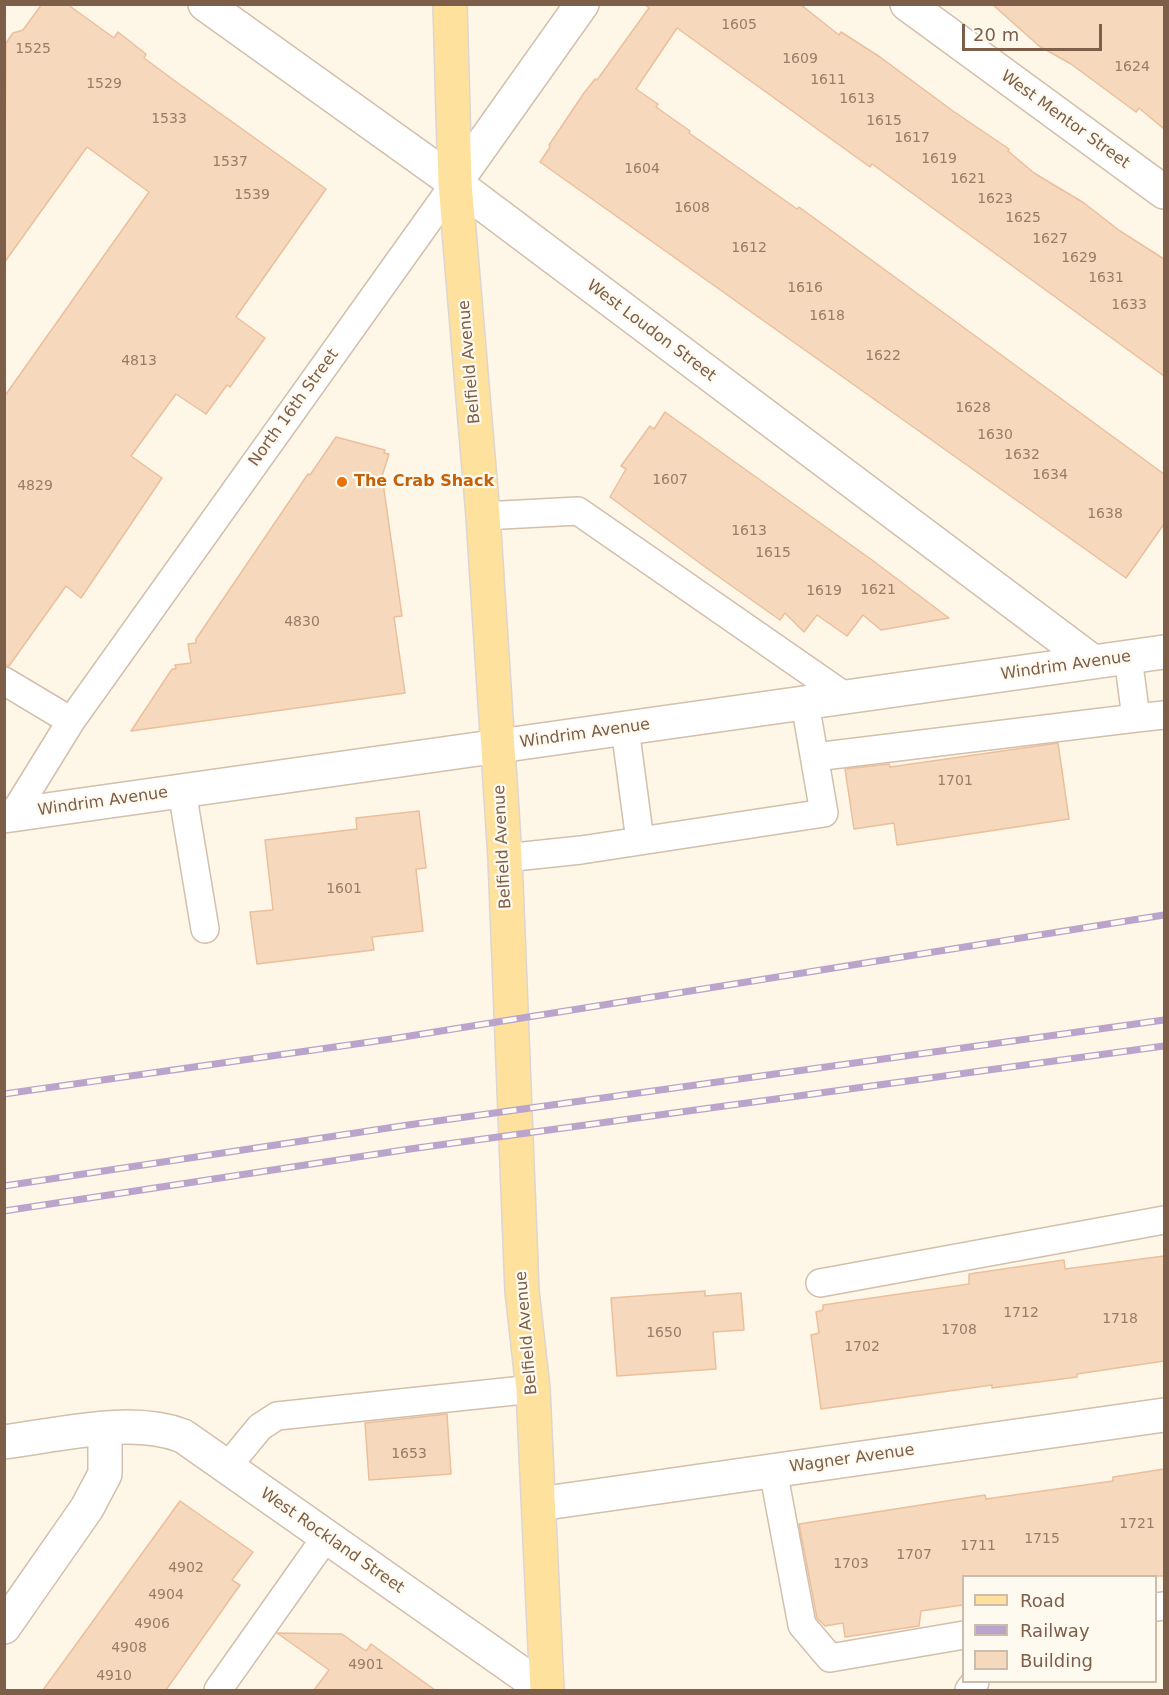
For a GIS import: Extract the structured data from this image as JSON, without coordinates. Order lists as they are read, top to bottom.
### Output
{
  "streets": {
    "main road": ["Belfield Avenue"],
    "street": [
      "West Mentor Street",
      "West Loudon Street",
      "North 16th Street",
      "Windrim Avenue",
      "Wagner Avenue",
      "West Rockland Street"
    ]
  },
  "crossings": [
    ["West Loudon Street", "Belfield Avenue"],
    ["West Loudon Street", "North 16th Street"],
    ["West Loudon Street", "Windrim Avenue"],
    ["Belfield Avenue", "North 16th Street"],
    ["Belfield Avenue", "Windrim Avenue"],
    ["Belfield Avenue", "Wagner Avenue"],
    ["Belfield Avenue", "West Rockland Street"],
    ["North 16th Street", "Windrim Avenue"]
  ],
  "places": ["The Crab Shack"],
  "house_numbers": [
    "1605",
    "1525",
    "1609",
    "1624",
    "1611",
    "1529",
    "1613",
    "1533",
    "1615",
    "1617",
    "1619",
    "1537",
    "1604",
    "1621",
    "1539",
    "1623",
    "1608",
    "1625",
    "1627",
    "1612",
    "1629",
    "1631",
    "1616",
    "1633",
    "1618",
    "1622",
    "4813",
    "1628",
    "1630",
    "1632",
    "1634",
    "1607",
    "4829",
    "1638",
    "1613",
    "1615",
    "1621",
    "1619",
    "4830",
    "1701",
    "1601",
    "1712",
    "1718",
    "1708",
    "1650",
    "1702",
    "1653",
    "1721",
    "1715",
    "1711",
    "1707",
    "1703",
    "4902",
    "4904",
    "4906",
    "4908",
    "4901",
    "4910"
  ],
  "legend": ["Road", "Railway", "Building"],
  "scale_bar": "20 m"
}
